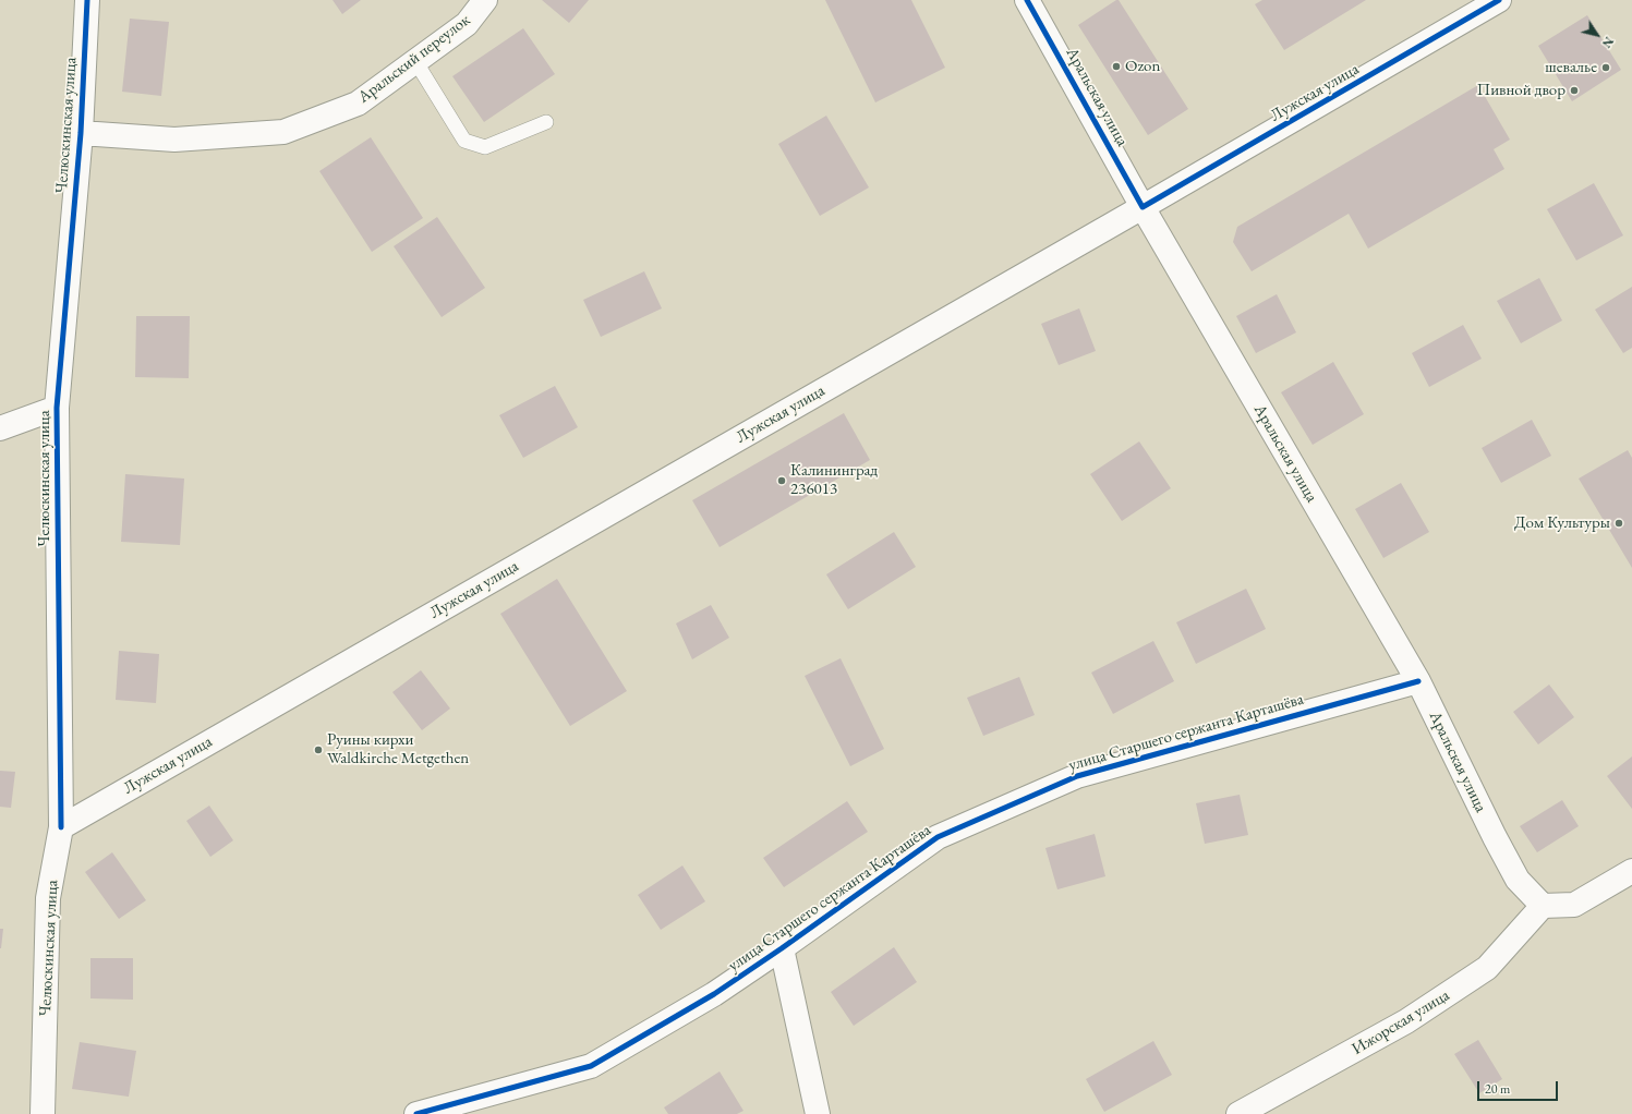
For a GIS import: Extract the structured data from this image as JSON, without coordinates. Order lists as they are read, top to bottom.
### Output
{
  "streets": {
    "street": [
      "Аральский переулок",
      "Лужская улица",
      "Аральская улица",
      "Челюскинская улица",
      "улица Старшего сержанта Карташёва",
      "Ижорская улица"
    ]
  },
  "crossings": [
    ["Аральский переулок", "Челюскинская улица"],
    ["Лужская улица", "Аральская улица"],
    ["Лужская улица", "Челюскинская улица"],
    ["Аральская улица", "улица Старшего сержанта Карташёва"],
    ["Аральская улица", "Ижорская улица"]
  ],
  "places": [
    "Ozon",
    "шевалье",
    "Пивной двор",
    "Калининград 236013",
    "Дом Культуры",
    "Руины кирхи Waldkirche Metgethen"
  ],
  "scale_bar": "20 m",
  "north": "bottom right"
}
